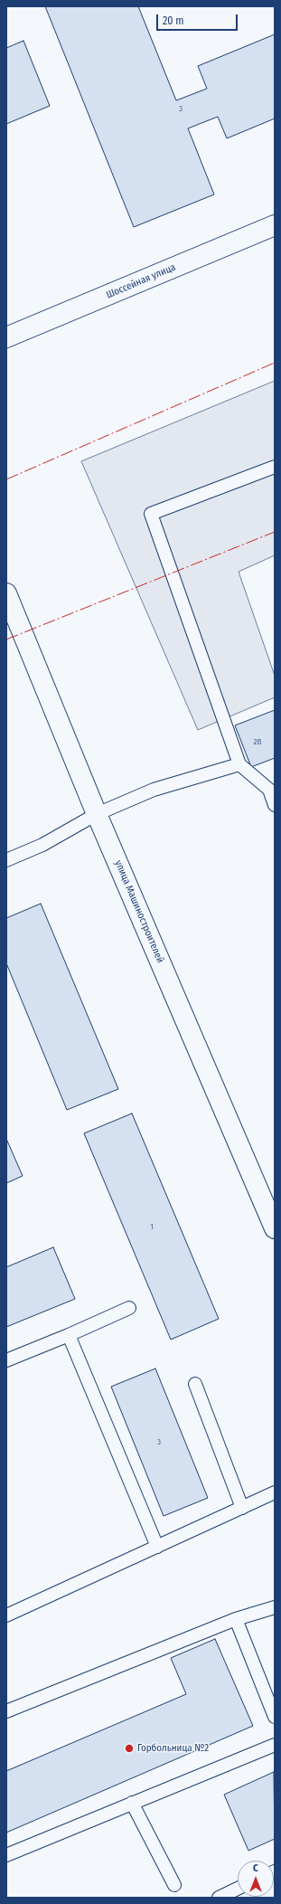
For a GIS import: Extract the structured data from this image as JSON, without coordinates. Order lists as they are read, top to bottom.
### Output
{
  "streets": {
    "street": ["Шоссейная улица", "улица Машиностроителей"]
  },
  "places": ["Горбольница №2"],
  "house_numbers": [
    "3",
    "2В",
    "1",
    "3"
  ],
  "scale_bar": "20 m",
  "north": "top"
}
